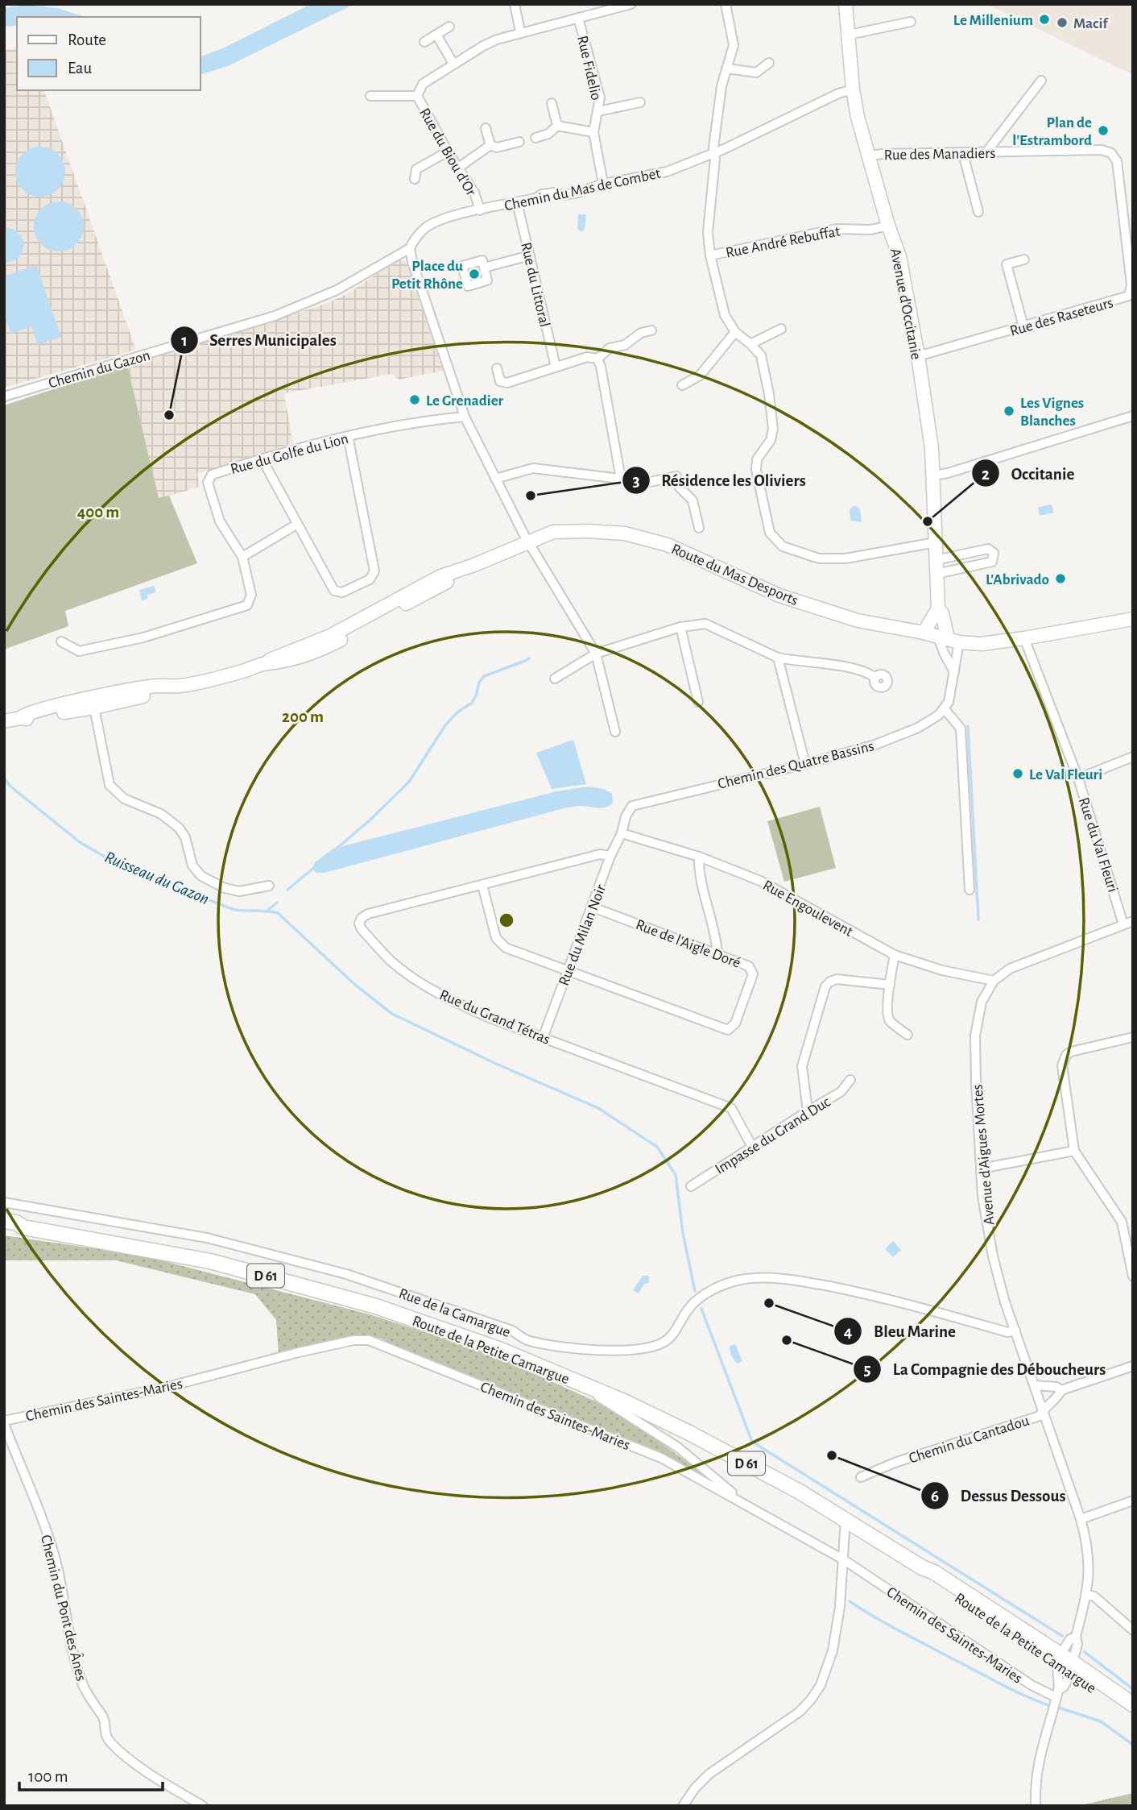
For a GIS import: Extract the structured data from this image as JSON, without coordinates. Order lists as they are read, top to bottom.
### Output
{
  "streets": {
    "main road": ["D 61", "Route de la Petite Camargue"],
    "street": [
      "Rue Fidelio",
      "Rue du Biou d'Or",
      "Rue des Manadiers",
      "Chemin du Mas de Combet",
      "Rue André Rebuffat",
      "Rue du Littoral",
      "Avenue d'Occitanie",
      "Rue des Raseteurs",
      "Chemin du Gazon",
      "Rue du Golfe du Lion",
      "Route du Mas Desports",
      "Chemin des Quatre Bassins",
      "Rue du Val Fleuri",
      "Rue Engoulevent",
      "Rue du Milan Noir",
      "Rue de l'Aigle Doré",
      "Rue du Grand Tétras",
      "Impasse du Grand Duc",
      "Avenue d'Aigues Mortes",
      "Rue de la Camargue",
      "Chemin des Saintes-Maries",
      "Chemin du Cantadou",
      "Chemin du Pont des Ânes"
    ]
  },
  "crossings": [
    ["Rue Fidelio", "Rue du Biou d'Or"],
    ["Rue Fidelio", "Chemin du Mas de Combet"],
    ["Rue du Biou d'Or", "Chemin du Mas de Combet"],
    ["Rue des Manadiers", "Avenue d'Occitanie"],
    ["Rue des Manadiers", "Rue des Raseteurs"],
    ["Chemin du Mas de Combet", "Rue du Littoral"],
    ["Chemin du Mas de Combet", "Avenue d'Occitanie"],
    ["Chemin du Mas de Combet", "Chemin du Gazon"],
    ["Rue André Rebuffat", "Avenue d'Occitanie"],
    ["Avenue d'Occitanie", "Rue des Raseteurs"],
    ["Avenue d'Occitanie", "Route du Mas Desports"],
    ["Route du Mas Desports", "Rue du Val Fleuri"],
    ["Chemin des Quatre Bassins", "Rue Engoulevent"],
    ["Chemin des Quatre Bassins", "Rue du Milan Noir"],
    ["Rue Engoulevent", "Rue du Milan Noir"],
    ["Rue Engoulevent", "Avenue d'Aigues Mortes"],
    ["Rue du Milan Noir", "Rue de l'Aigle Doré"],
    ["Rue du Milan Noir", "Rue du Grand Tétras"],
    ["Rue du Grand Tétras", "Impasse du Grand Duc"],
    ["Avenue d'Aigues Mortes", "Rue de la Camargue"],
    ["Avenue d'Aigues Mortes", "Route de la Petite Camargue"],
    ["Avenue d'Aigues Mortes", "Chemin du Cantadou"],
    ["Chemin des Saintes-Maries", "Chemin du Pont des Ânes"]
  ],
  "water": ["Ruisseau du Gazon"],
  "places": [
    "Le Millenium",
    "Macif",
    "Plan de l'Estrambord",
    "Place du Petit Rhône",
    "Le Grenadier",
    "Les Vignes Blanches",
    "Serres Municipales",
    "Résidence les Oliviers",
    "Occitanie",
    "L'Abrivado",
    "Le Val Fleuri",
    "Bleu Marine",
    "La Compagnie des Déboucheurs",
    "Dessus Dessous"
  ],
  "legend": ["Route", "Eau"],
  "scale_bar": "100 m",
  "rings": ["400 m", "200 m"]
}
